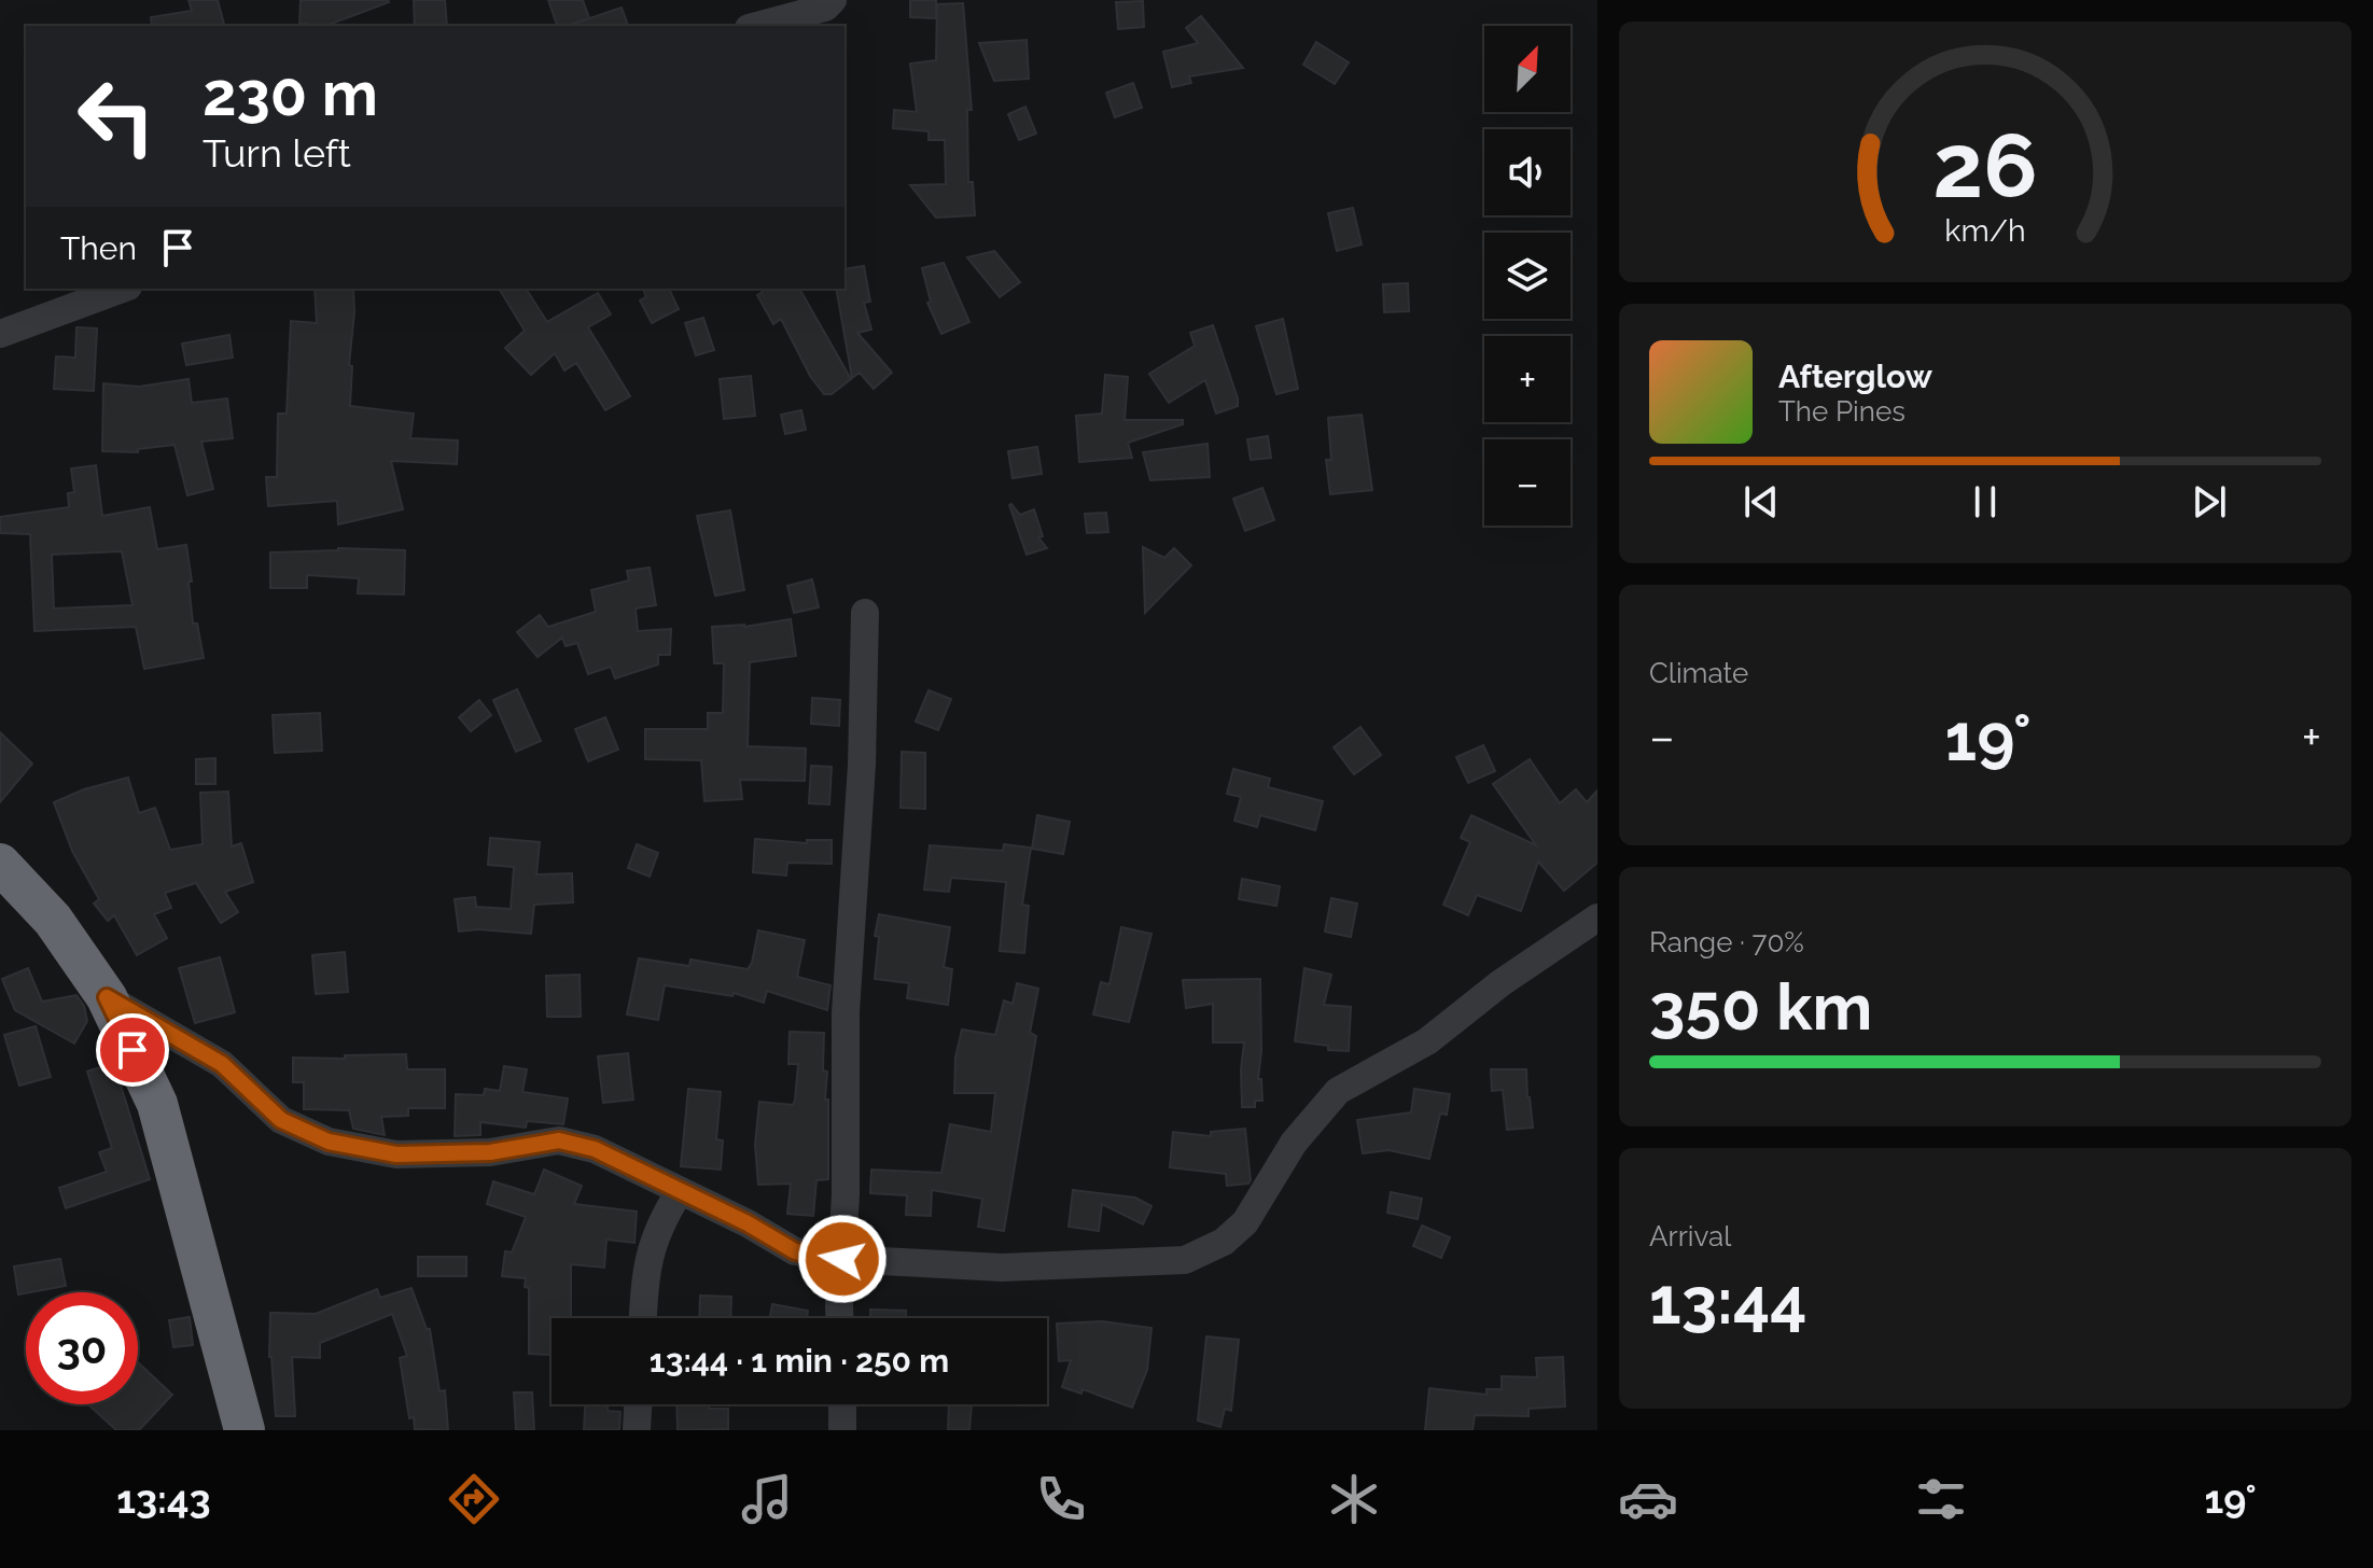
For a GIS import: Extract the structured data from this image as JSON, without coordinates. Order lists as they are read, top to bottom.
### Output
{
  "north": "top right",
  "page": {
    "map_buttons": ["+", "−"],
    "turn": ["230 m", "Turn left"],
    "then": "Then",
    "song": ["Afterglow", "The Pines"],
    "tile": [
      "Climate",
      ["Range · 70%", "350 km"],
      ["Arrival", "13:44"]
    ],
    "heat": ["−", "19°", "+"],
    "limit": "30",
    "trip": "13:44 · 1 min · 250 m",
    "tabs": ["13:43", "19°"],
    "gauge": ["26", "km/h"]
  }
}
